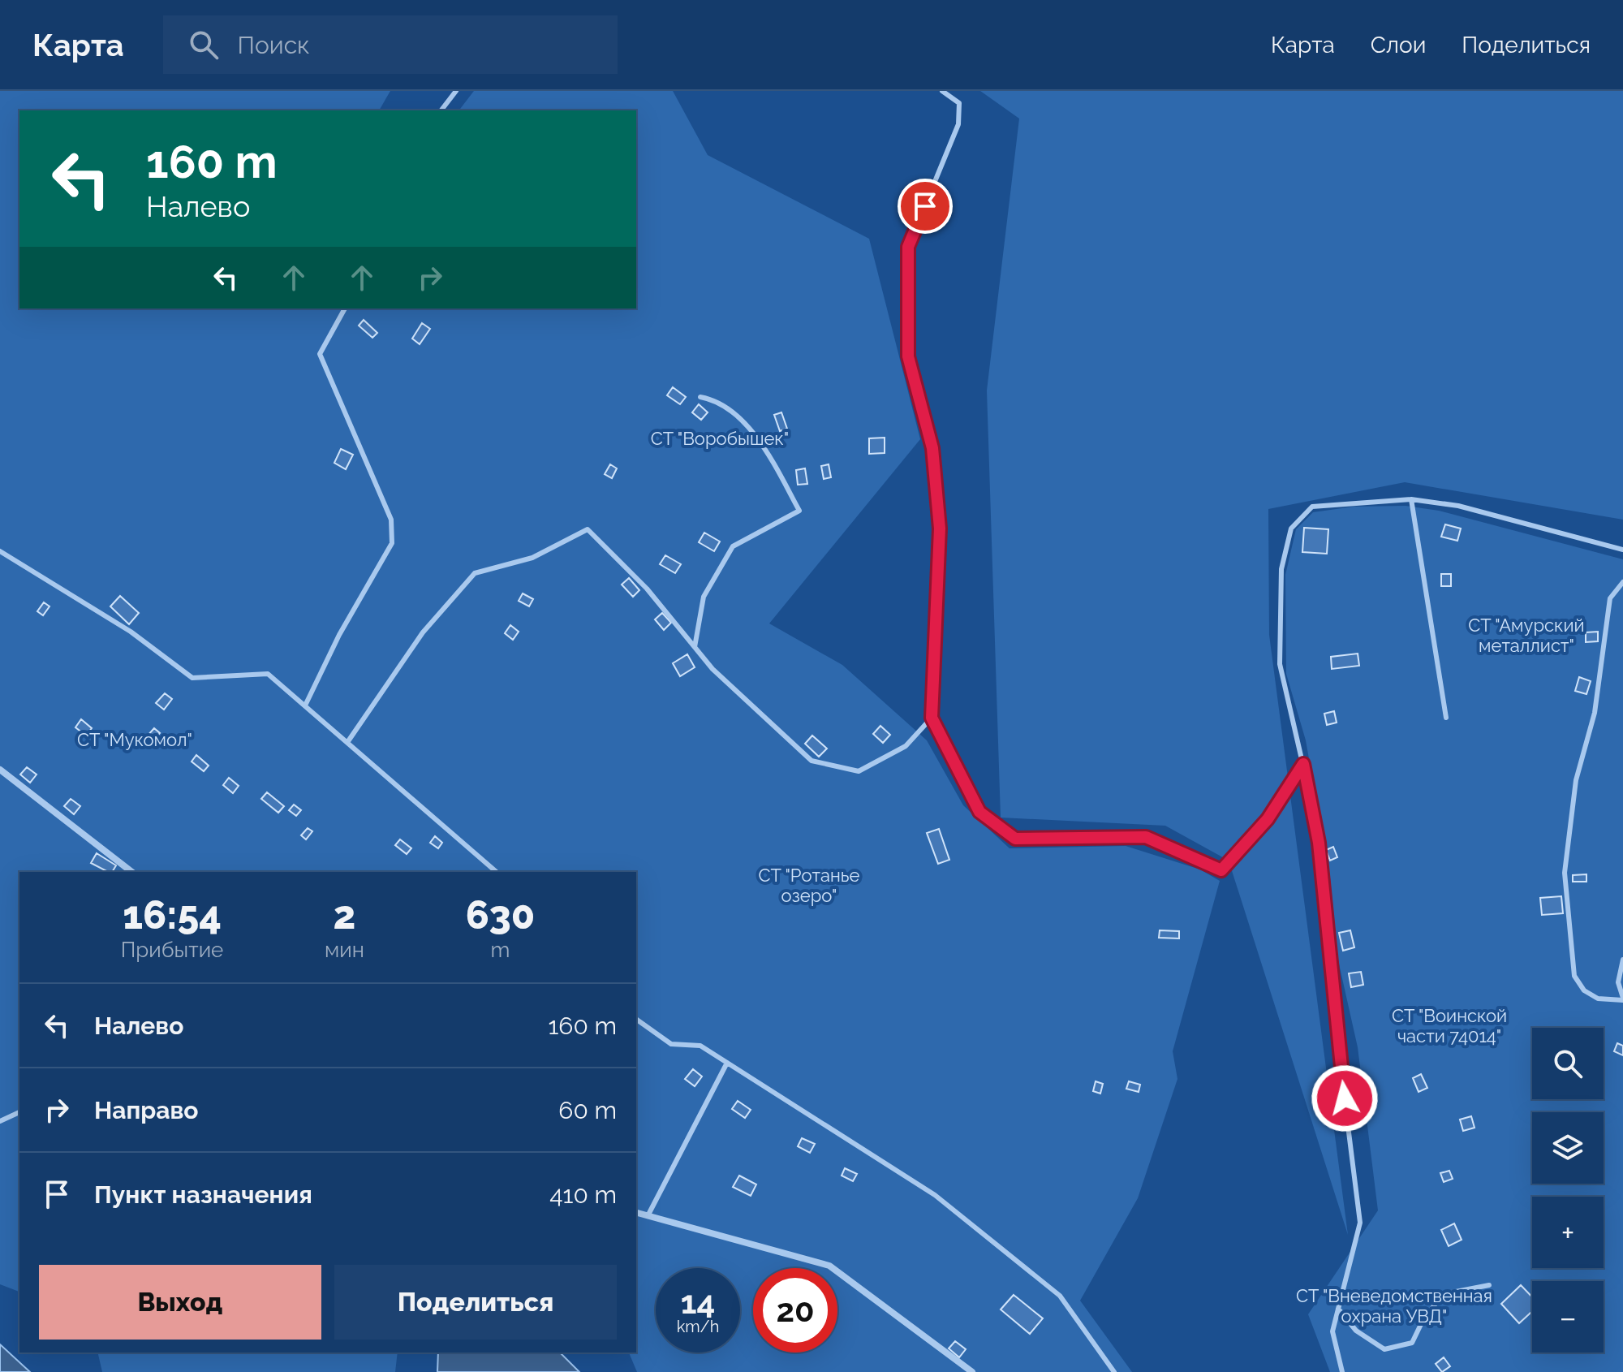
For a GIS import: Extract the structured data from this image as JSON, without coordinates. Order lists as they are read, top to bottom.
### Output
{
  "parks": [
    "СТ \"Воробышек\"",
    "СТ \"Амурский металлист\"",
    "СТ \"Мукомол\"",
    "СТ \"Ротанье озеро\"",
    "СТ \"Воинской части 74014\"",
    "СТ \"Вневедомственная охрана УВД\""
  ],
  "page": {
    "header": "Карта",
    "search": "Поиск",
    "nav": ["Карта", "Слои", "Поделиться"],
    "turn": ["160 m", "Налево"],
    "eta": [
      "16:54",
      "Прибытие",
      "2",
      "мин",
      "630",
      "m"
    ],
    "list": [
      {
        "name": "Налево",
        "value": "160 m"
      },
      {
        "name": "Направо",
        "value": "60 m"
      },
      {
        "name": "Пункт назначения",
        "value": "410 m"
      }
    ],
    "map_buttons": ["+", "−"],
    "buttons": ["Выход", "Поделиться"],
    "speed": "14 km/h",
    "limit": "20"
  }
}
